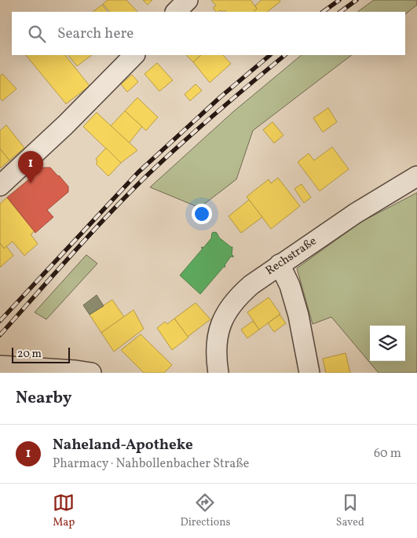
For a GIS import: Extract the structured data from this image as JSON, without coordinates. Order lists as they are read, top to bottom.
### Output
{
  "streets": {
    "street": ["Rechstraße"]
  },
  "scale_bar": "20 m",
  "page": {
    "search": "Search here",
    "pins": "1",
    "scale": "20 m",
    "heading": "Nearby",
    "list": [
      {
        "mark": "1",
        "name": "Naheland-Apotheke",
        "note": "Pharmacy · Nahbollenbacher Straße",
        "value": "60 m"
      }
    ],
    "nav": ["Map", "Directions", "Saved"]
  }
}
